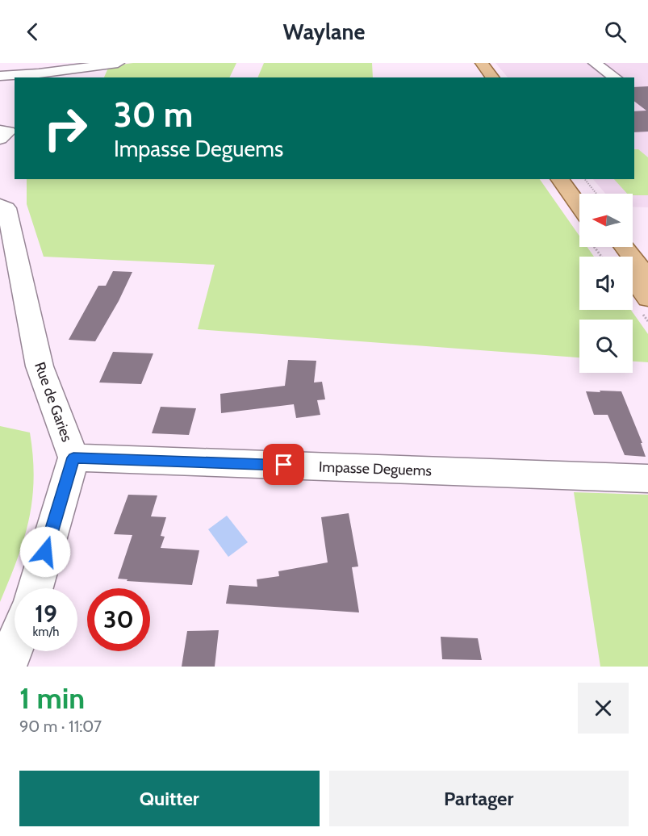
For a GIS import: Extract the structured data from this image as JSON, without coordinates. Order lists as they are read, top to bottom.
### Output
{
  "streets": {
    "street": ["Rue de Garies", "Impasse Deguems"]
  },
  "crossings": [
    ["Rue de Garies", "Impasse Deguems"]
  ],
  "north": "left",
  "page": {
    "header": "Waylane",
    "turn": ["30 m", "Impasse Deguems"],
    "speed": "19 km/h",
    "limit": "30",
    "heading": ["1 min", "90 m · 11:07"],
    "buttons": ["Quitter", "Partager"]
  }
}
